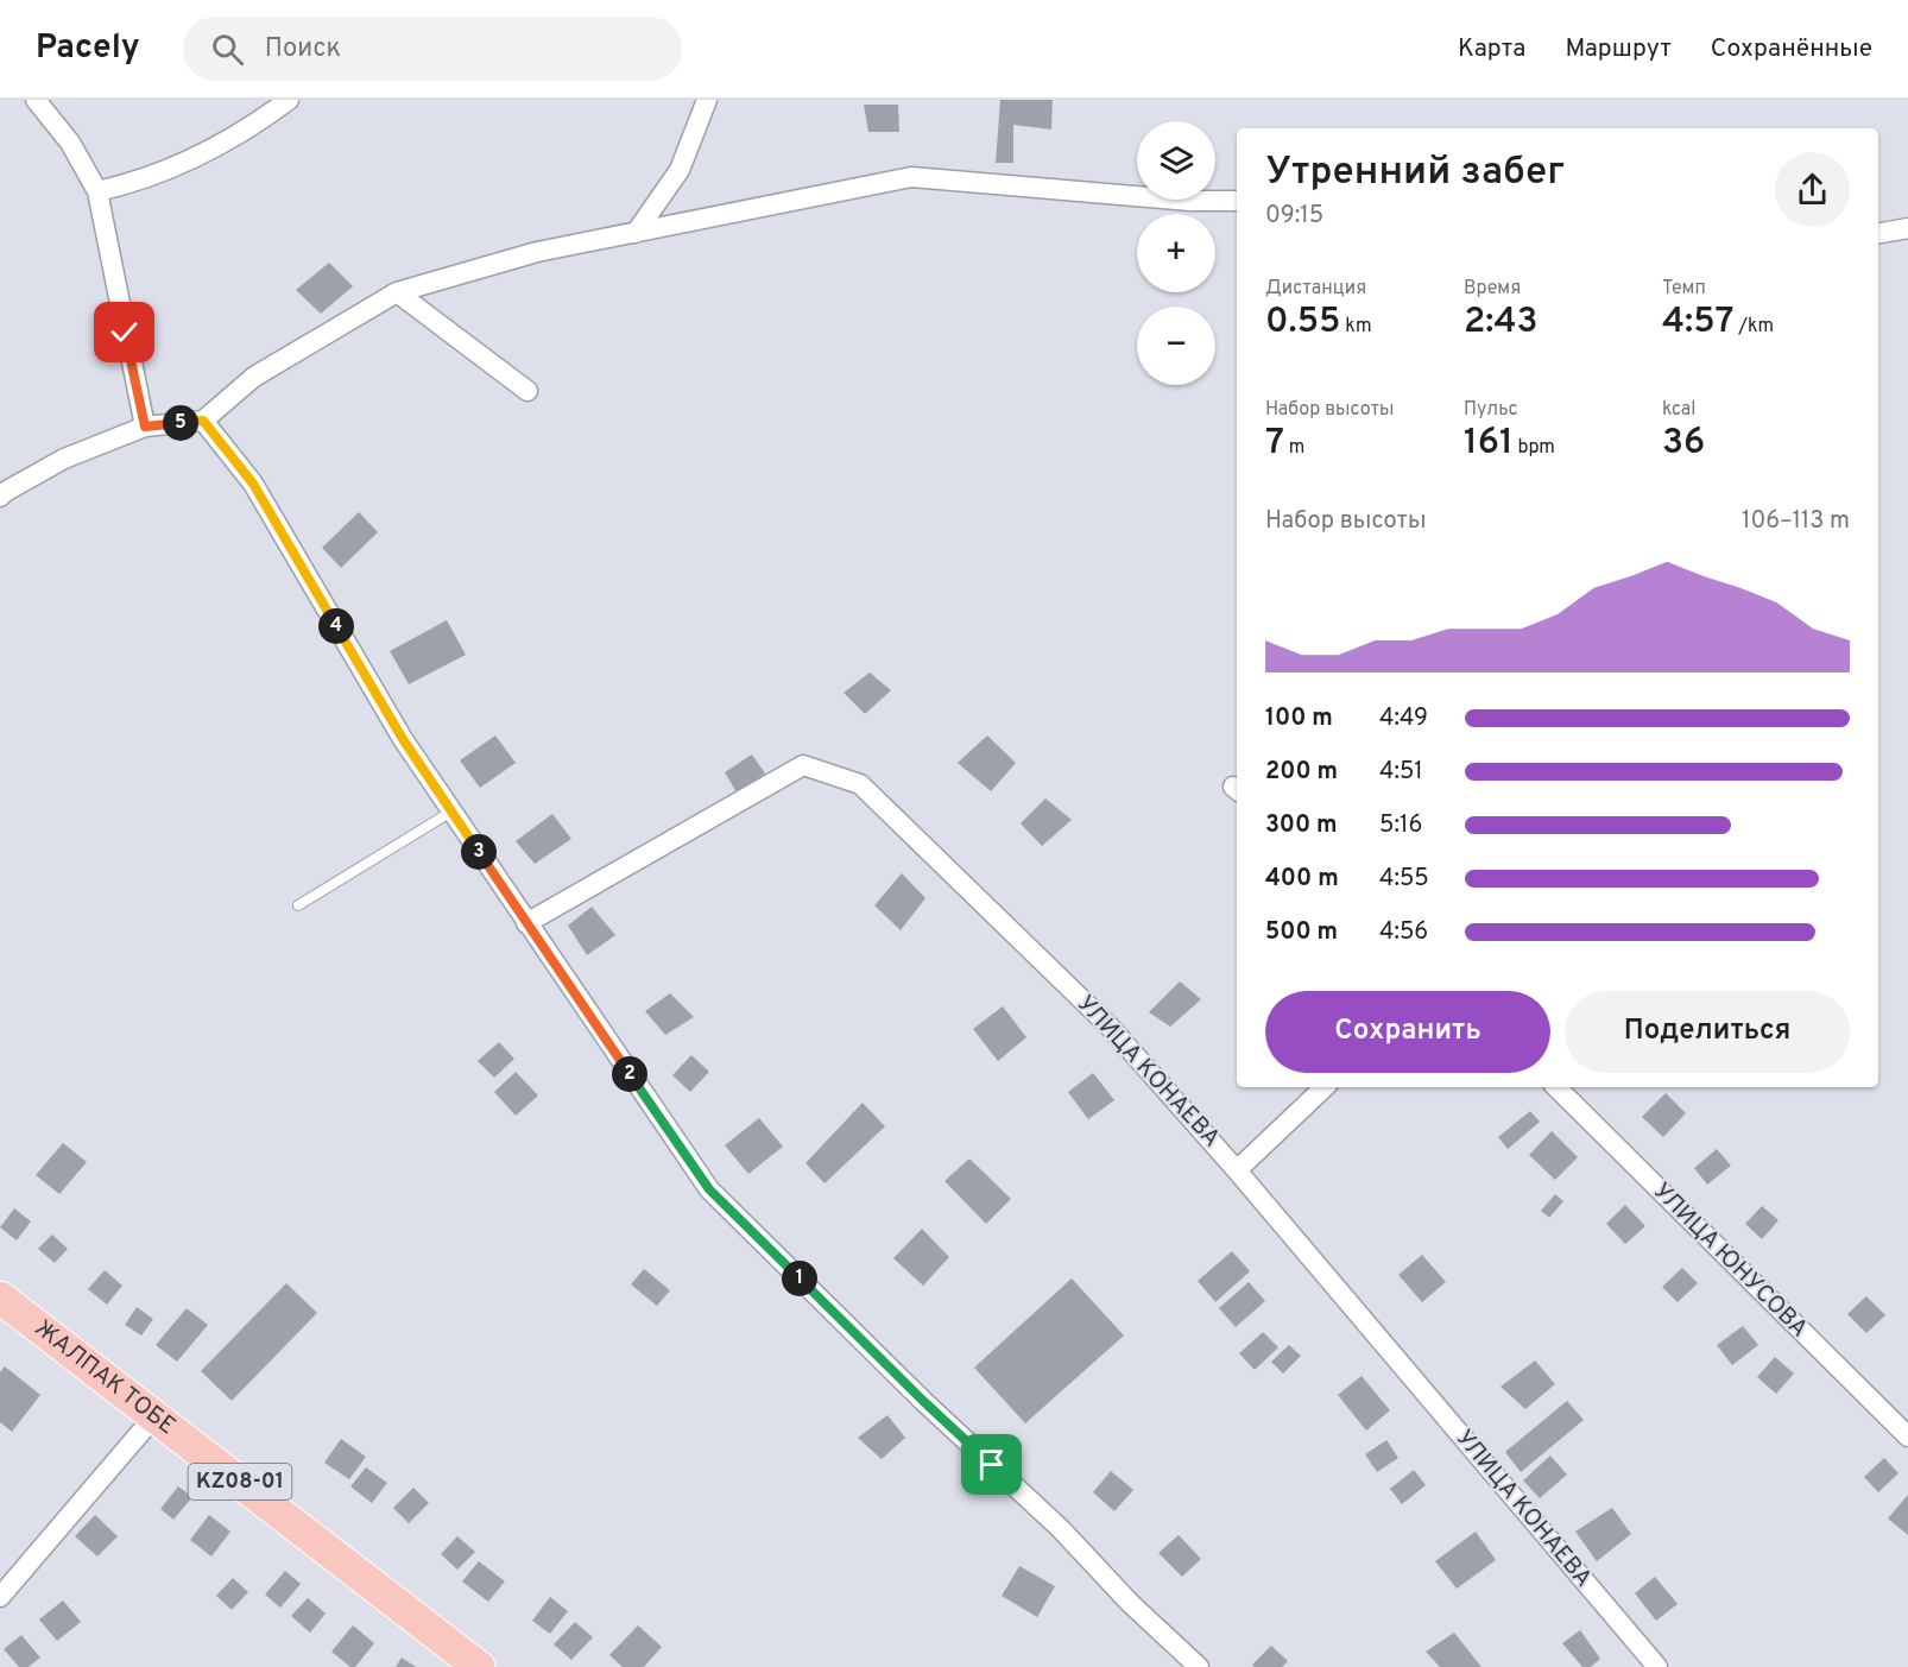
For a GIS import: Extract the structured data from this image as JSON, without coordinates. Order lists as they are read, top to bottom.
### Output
{
  "streets": {
    "main road": ["ЖАЛПАК ТОБЕ", "KZ08-01"],
    "street": ["УЛИЦА КОНАЕВА", "УЛИЦА ЮНУСОВА"]
  },
  "page": {
    "header": "Pacely",
    "search": "Поиск",
    "nav": ["Карта", "Маршрут", "Сохранённые"],
    "map_buttons": ["+", "−"],
    "heading": ["Утренний забег", "09:15"],
    "stats": [
      ["Дистанция", "0.55 km"],
      ["Время", "2:43"],
      ["Темп", "4:57 /km"],
      ["Набор высоты", "7 m"],
      ["Пульс", "161 bpm"],
      ["kcal", "36"]
    ],
    "pins": [
      "5",
      "4",
      "3",
      "2",
      "1"
    ],
    "chart": ["Набор высоты", "106–113 m"],
    "list": [
      {
        "name": "100 m",
        "note": "4:49"
      },
      {
        "name": "200 m",
        "note": "4:51"
      },
      {
        "name": "300 m",
        "note": "5:16"
      },
      {
        "name": "400 m",
        "note": "4:55"
      },
      {
        "name": "500 m",
        "note": "4:56"
      }
    ],
    "buttons": ["Сохранить", "Поделиться"]
  }
}
